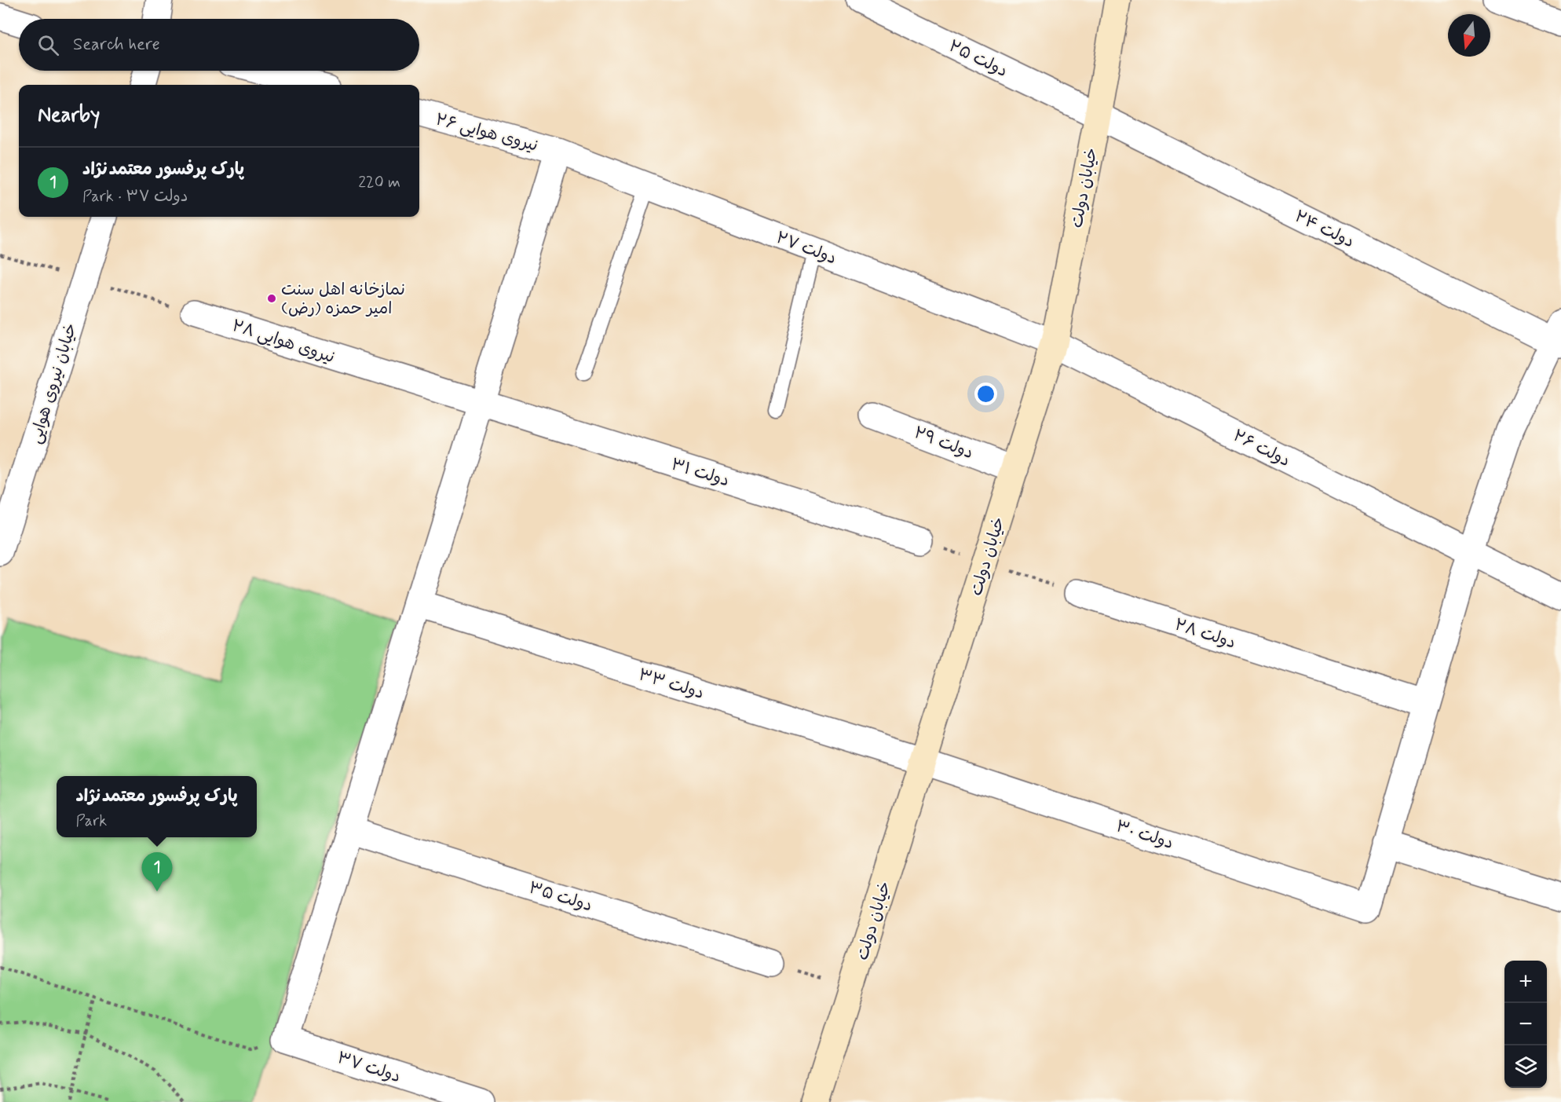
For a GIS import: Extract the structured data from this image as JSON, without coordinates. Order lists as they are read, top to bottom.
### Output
{
  "streets": {
    "street": [
      "دولت ۲۵",
      "نیروی هوایی ۲۶",
      "خیابان دولت",
      "دولت ۲۴",
      "دولت ۲۷",
      "نیروی هوایی ۲۸",
      "خیابان نیروی هوایی",
      "دولت ۲۹",
      "دولت ۲۶",
      "دولت ۳۱",
      "دولت ۲۸",
      "دولت ۳۳",
      "دولت ۳۰",
      "دولت ۳۵",
      "دولت ۳۷"
    ]
  },
  "crossings": [
    ["دولت ۲۵", "خیابان دولت"],
    ["دولت ۲۵", "دولت ۲۴"],
    ["نیروی هوایی ۲۶", "دولت ۲۷"],
    ["خیابان دولت", "دولت ۲۴"],
    ["خیابان دولت", "دولت ۲۷"],
    ["خیابان دولت", "دولت ۲۹"],
    ["خیابان دولت", "دولت ۲۶"],
    ["خیابان دولت", "دولت ۳۳"],
    ["خیابان دولت", "دولت ۳۰"],
    ["دولت ۲۷", "دولت ۲۶"],
    ["نیروی هوایی ۲۸", "دولت ۳۱"],
    ["دولت ۳۳", "دولت ۳۰"]
  ],
  "places": ["نمازخانه اهل سنت امیر حمزه (رض)"],
  "north": "bottom",
  "page": {
    "search": "Search here",
    "heading": "Nearby",
    "list": [
      {
        "mark": "1",
        "name": "پارک پرفسور معتمدنژاد",
        "note": "Park · دولت ۳۷",
        "value": "220 m"
      }
    ],
    "popup": ["پارک پرفسور معتمدنژاد", "Park"],
    "pins": "1",
    "map_buttons": ["+", "−"]
  }
}
